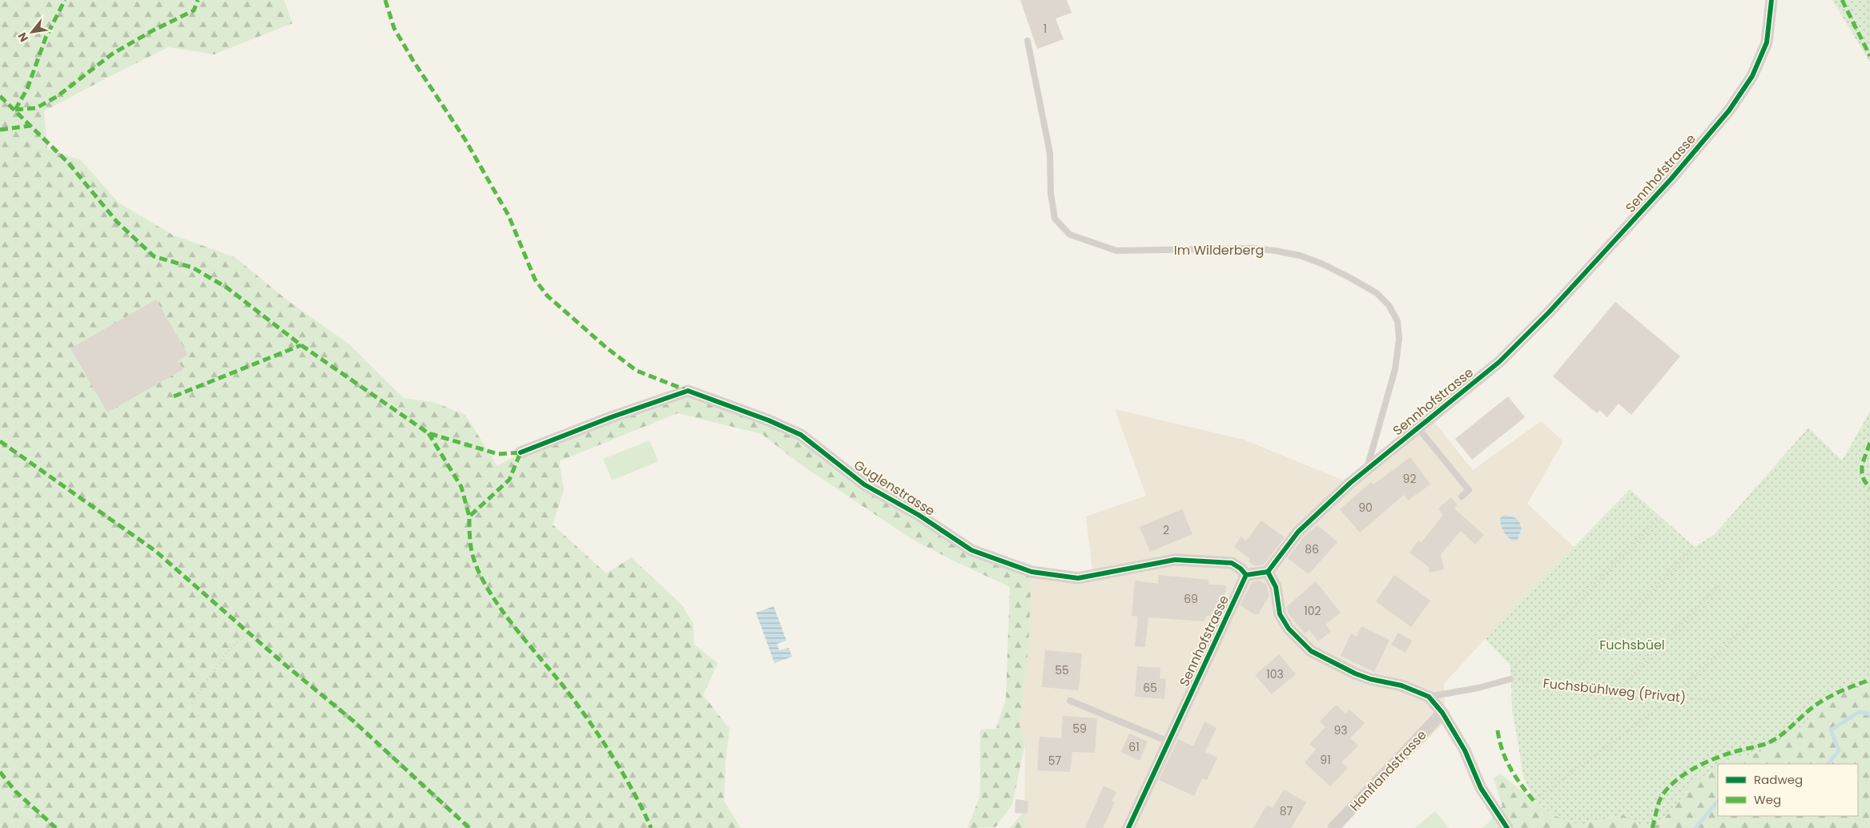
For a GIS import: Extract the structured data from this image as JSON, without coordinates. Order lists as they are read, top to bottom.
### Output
{
  "streets": {
    "street": ["Sennhofstrasse", "Guglenstrasse", "Hanflandstrasse"],
    "lane": ["Im Wilderberg"],
    "path": ["Fuchsbühlweg (Privat)"]
  },
  "crossings": [
    ["Sennhofstrasse", "Im Wilderberg"],
    ["Sennhofstrasse", "Guglenstrasse"]
  ],
  "parks": ["Fuchsbüel"],
  "house_numbers": [
    "1",
    "92",
    "90",
    "2",
    "86",
    "69",
    "102",
    "55",
    "103",
    "65",
    "59",
    "93",
    "61",
    "91",
    "57",
    "87"
  ],
  "legend": ["Radweg", "Weg"],
  "north": "bottom left"
}
